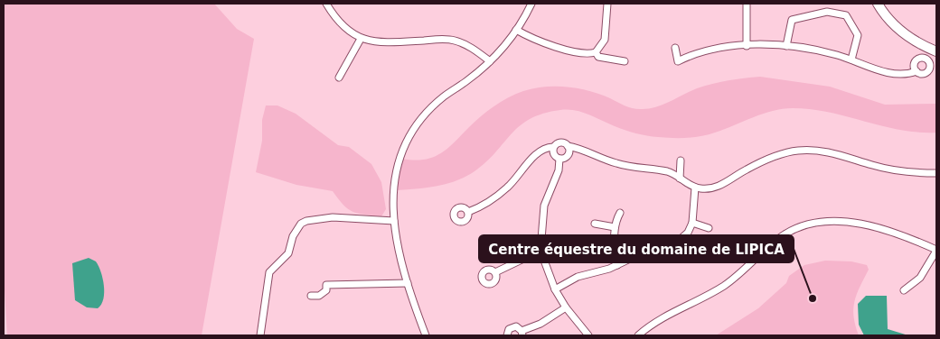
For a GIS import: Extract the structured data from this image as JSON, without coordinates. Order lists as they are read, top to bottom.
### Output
{
  "places": ["Centre équestre du domaine de LIPICA"]
}
